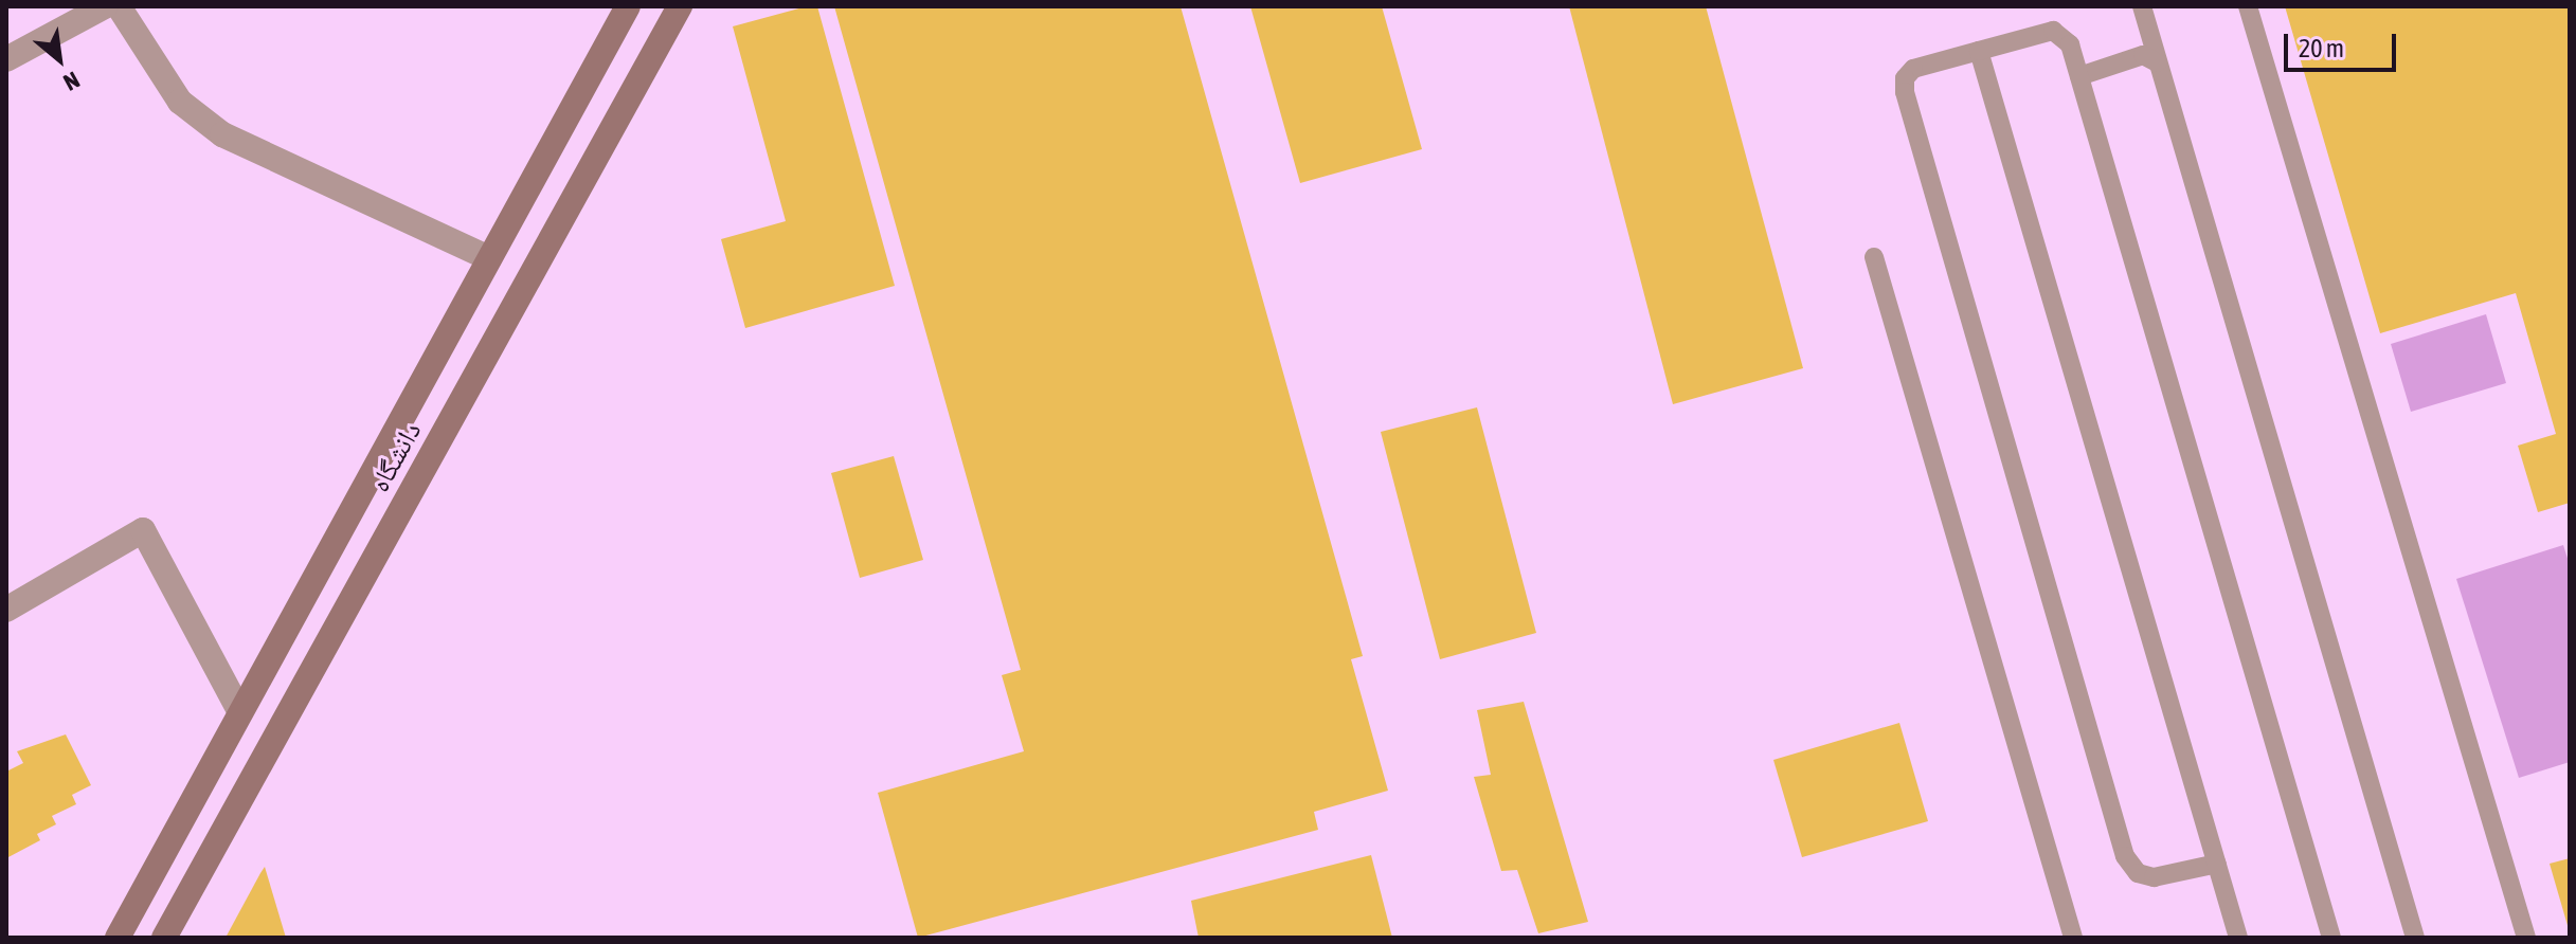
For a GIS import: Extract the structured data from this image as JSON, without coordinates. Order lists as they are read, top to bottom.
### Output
{
  "streets": {
    "street": ["دانشگاه"]
  },
  "scale_bar": "20 m",
  "north": "bottom right"
}
